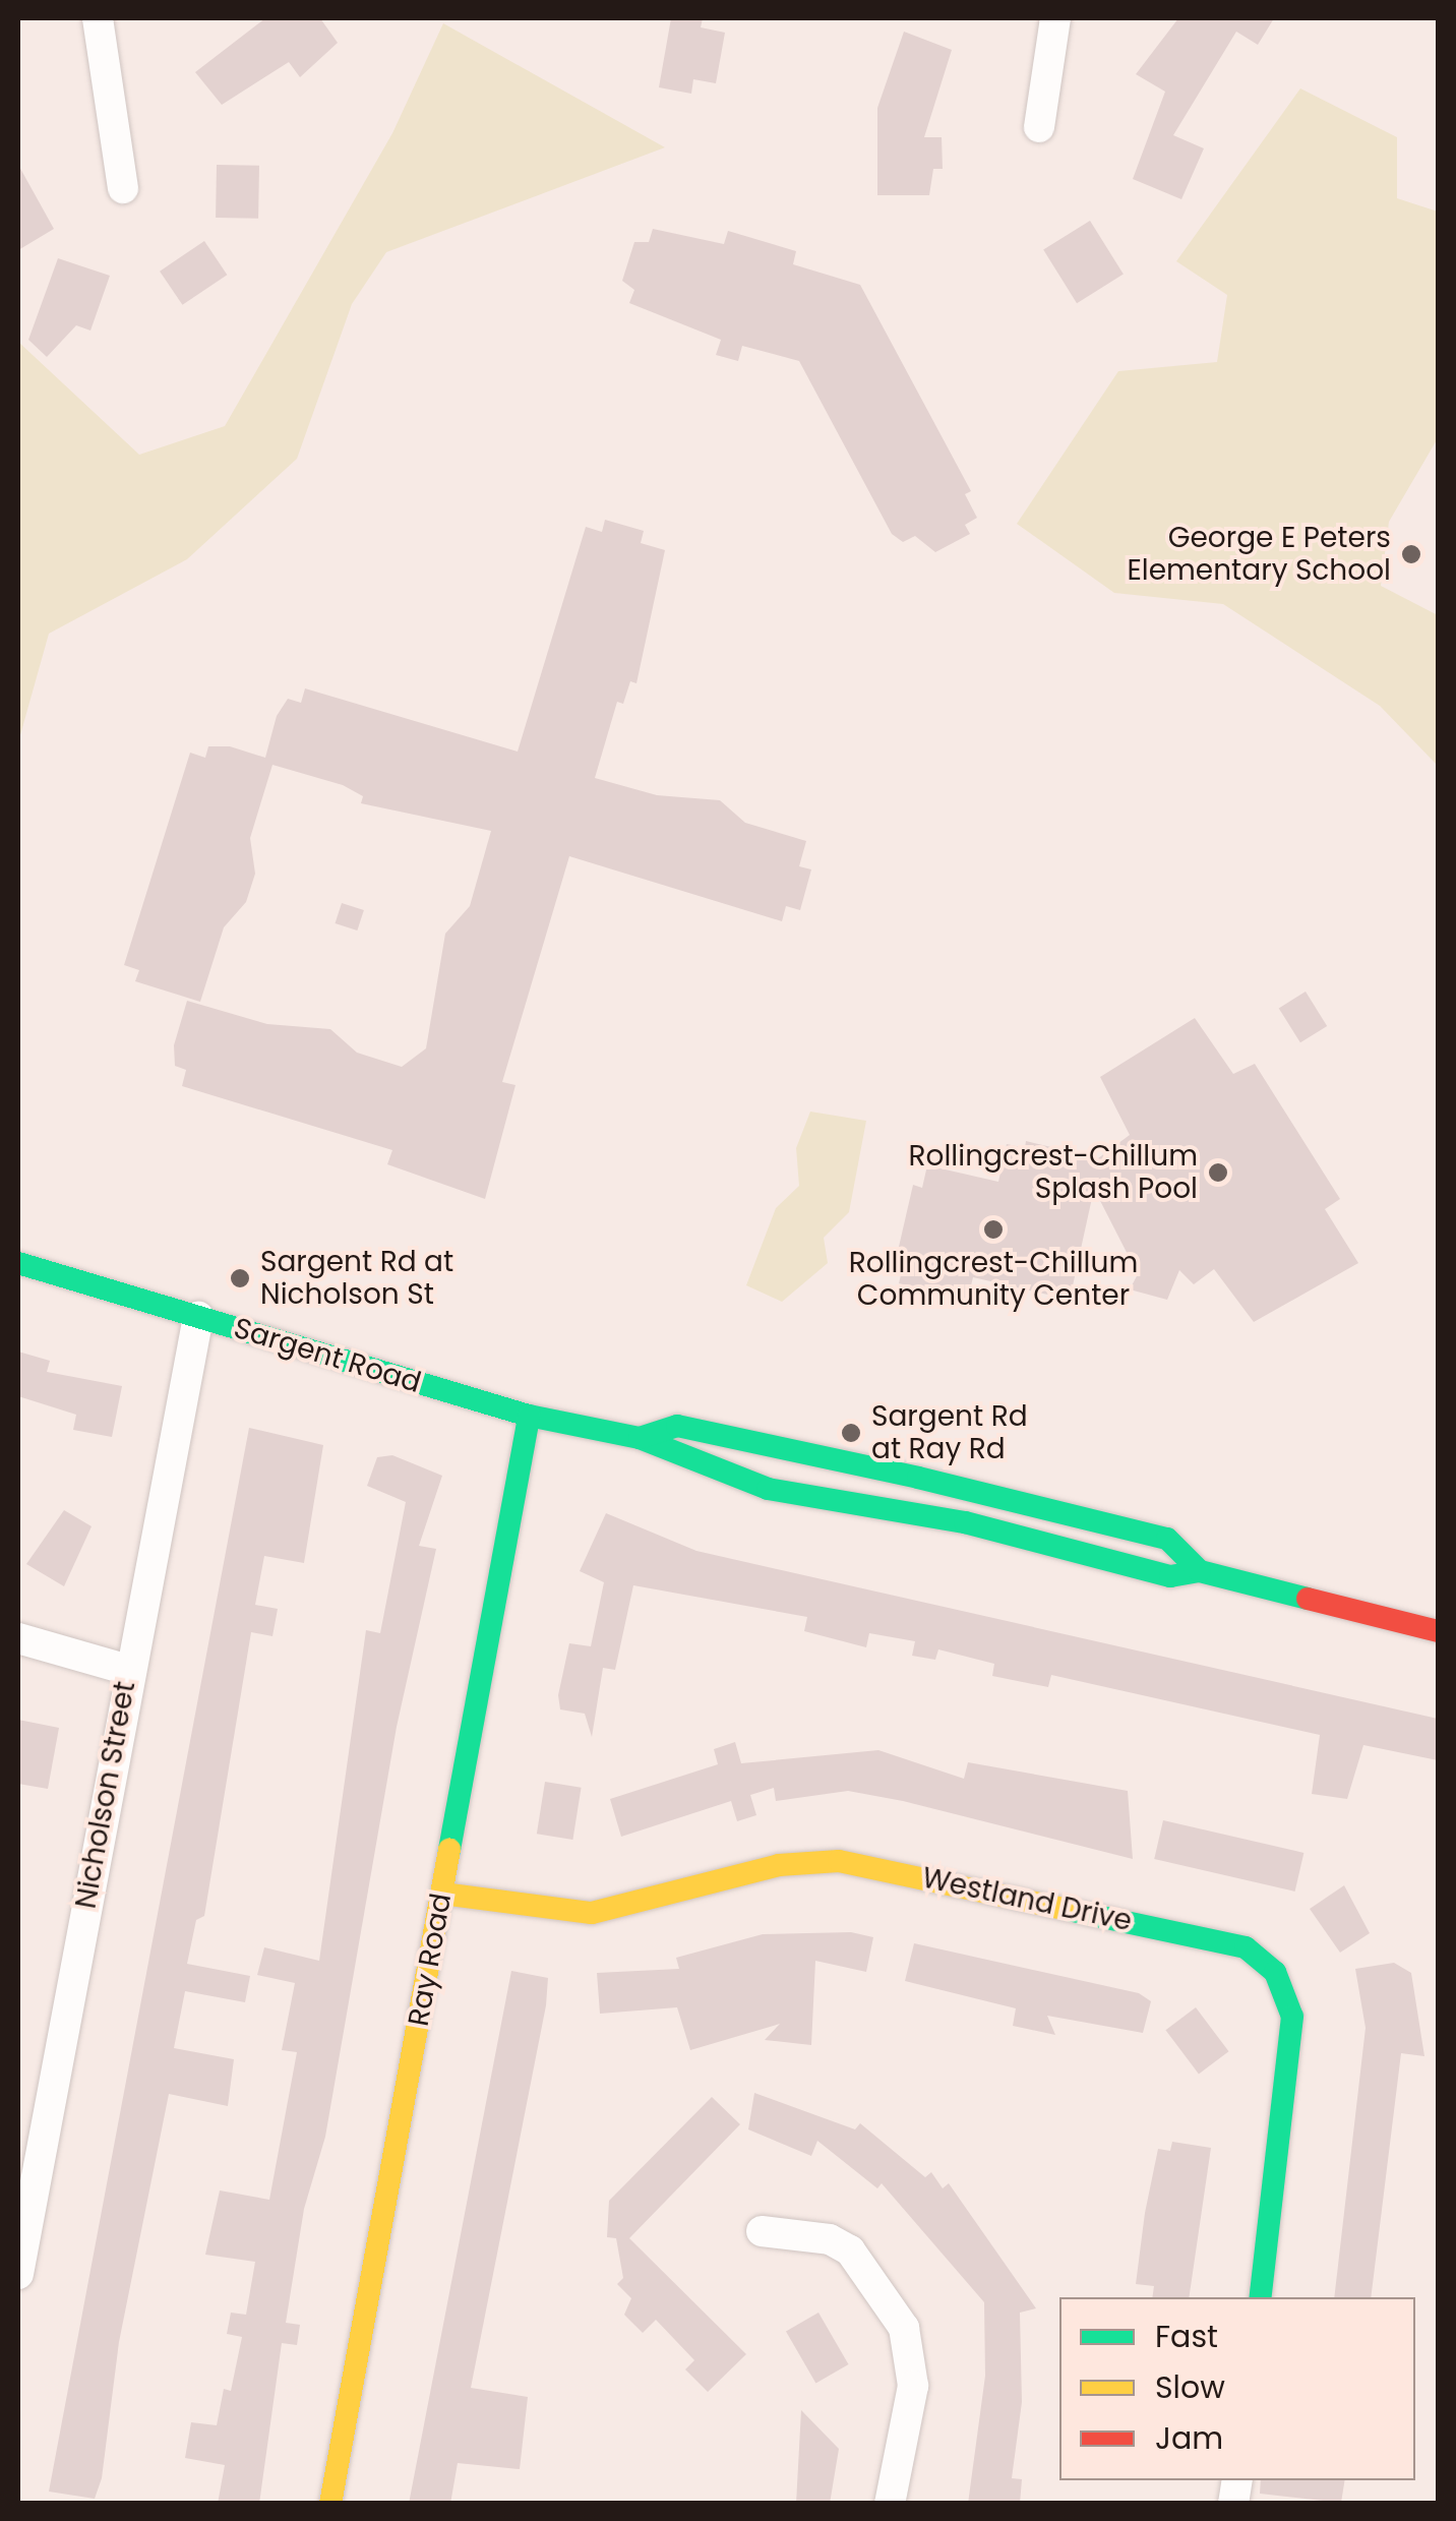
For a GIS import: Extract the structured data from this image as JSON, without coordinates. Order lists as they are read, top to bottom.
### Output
{
  "streets": {
    "street": [
      "Sargent Road",
      "Nicholson Street",
      "Westland Drive",
      "Ray Road"
    ]
  },
  "crossings": [
    ["Sargent Road", "Nicholson Street"],
    ["Sargent Road", "Ray Road"],
    ["Westland Drive", "Ray Road"]
  ],
  "places": [
    "George E Peters Elementary School",
    "Rollingcrest-Chillum Splash Pool",
    "Rollingcrest-Chillum Community Center",
    "Sargent Rd at Nicholson St",
    "Sargent Rd at Ray Rd"
  ],
  "legend": ["Fast", "Slow", "Jam"]
}
